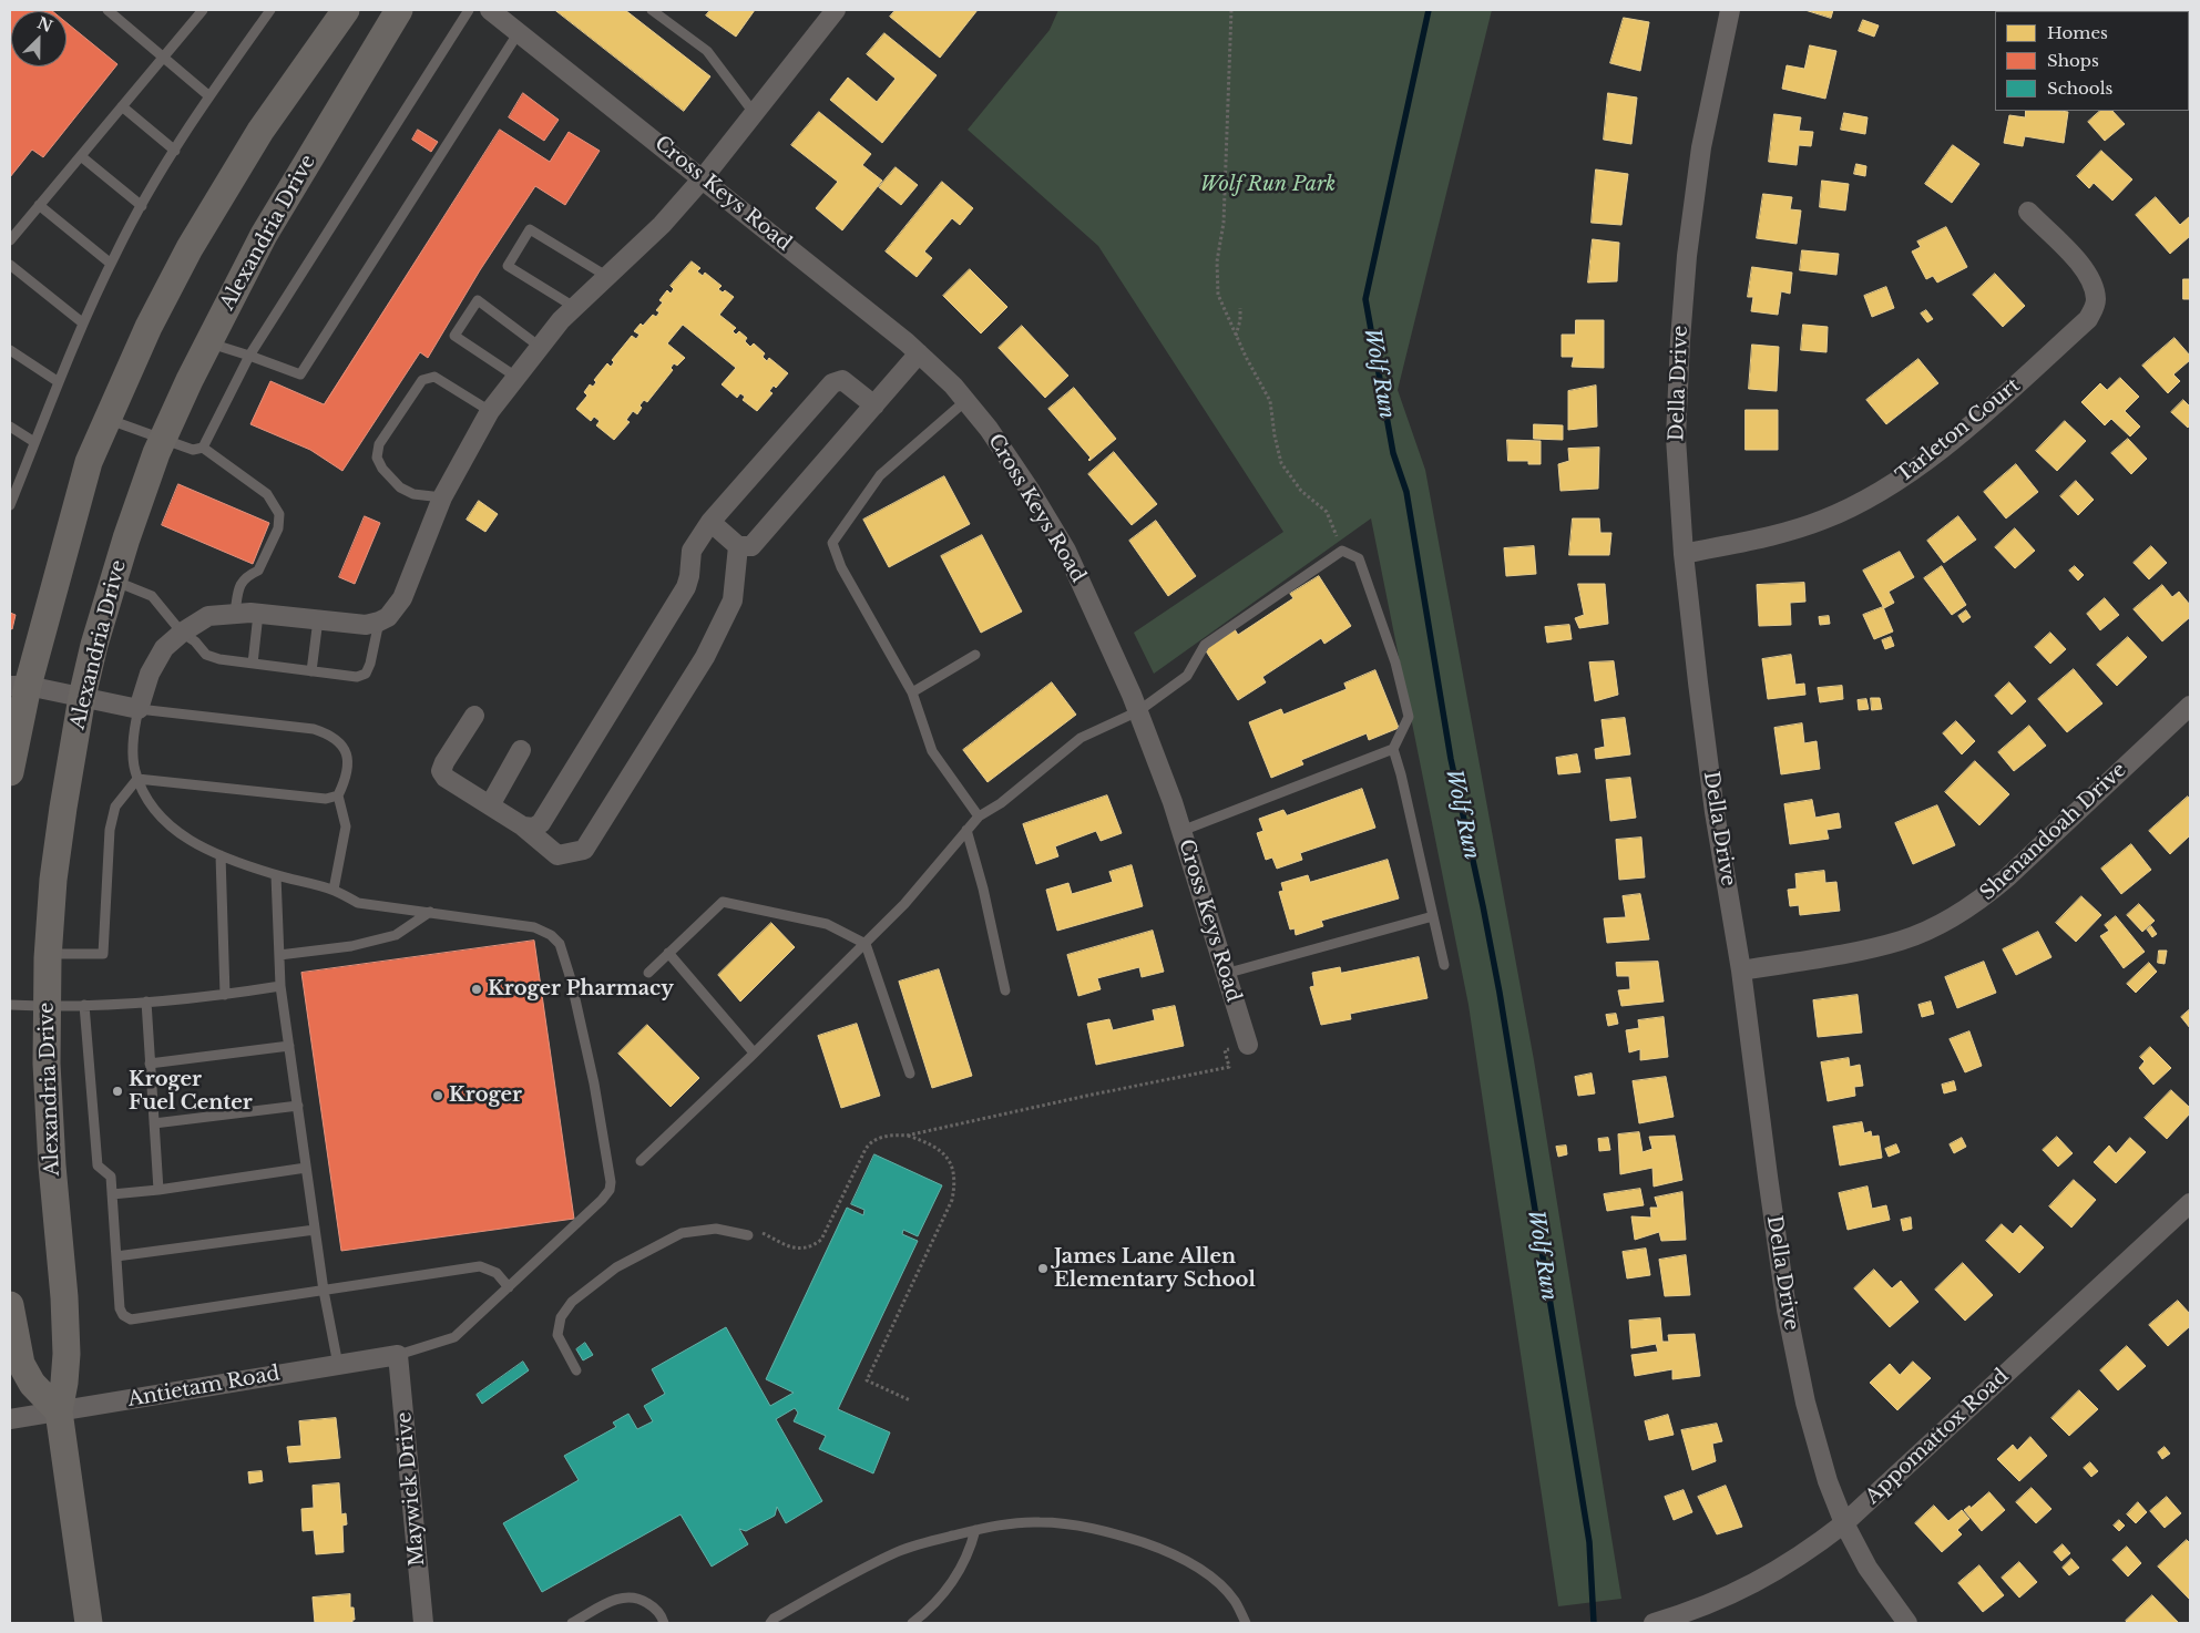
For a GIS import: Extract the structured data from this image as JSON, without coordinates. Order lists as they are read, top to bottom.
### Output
{
  "streets": {
    "main road": ["Alexandria Drive"],
    "street": [
      "Cross Keys Road",
      "Della Drive",
      "Tarleton Court",
      "Shenandoah Drive",
      "Antietam Road",
      "Appomattox Road",
      "Maywick Drive"
    ]
  },
  "crossings": [
    ["Alexandria Drive", "Antietam Road"],
    ["Della Drive", "Tarleton Court"],
    ["Della Drive", "Shenandoah Drive"],
    ["Della Drive", "Appomattox Road"],
    ["Antietam Road", "Maywick Drive"]
  ],
  "water": ["Wolf Run"],
  "parks": ["Wolf Run Park"],
  "places": [
    "Kroger Pharmacy",
    "Kroger Fuel Center",
    "Kroger",
    "James Lane Allen Elementary School"
  ],
  "legend": ["Homes", "Shops", "Schools"],
  "north": "top right"
}
